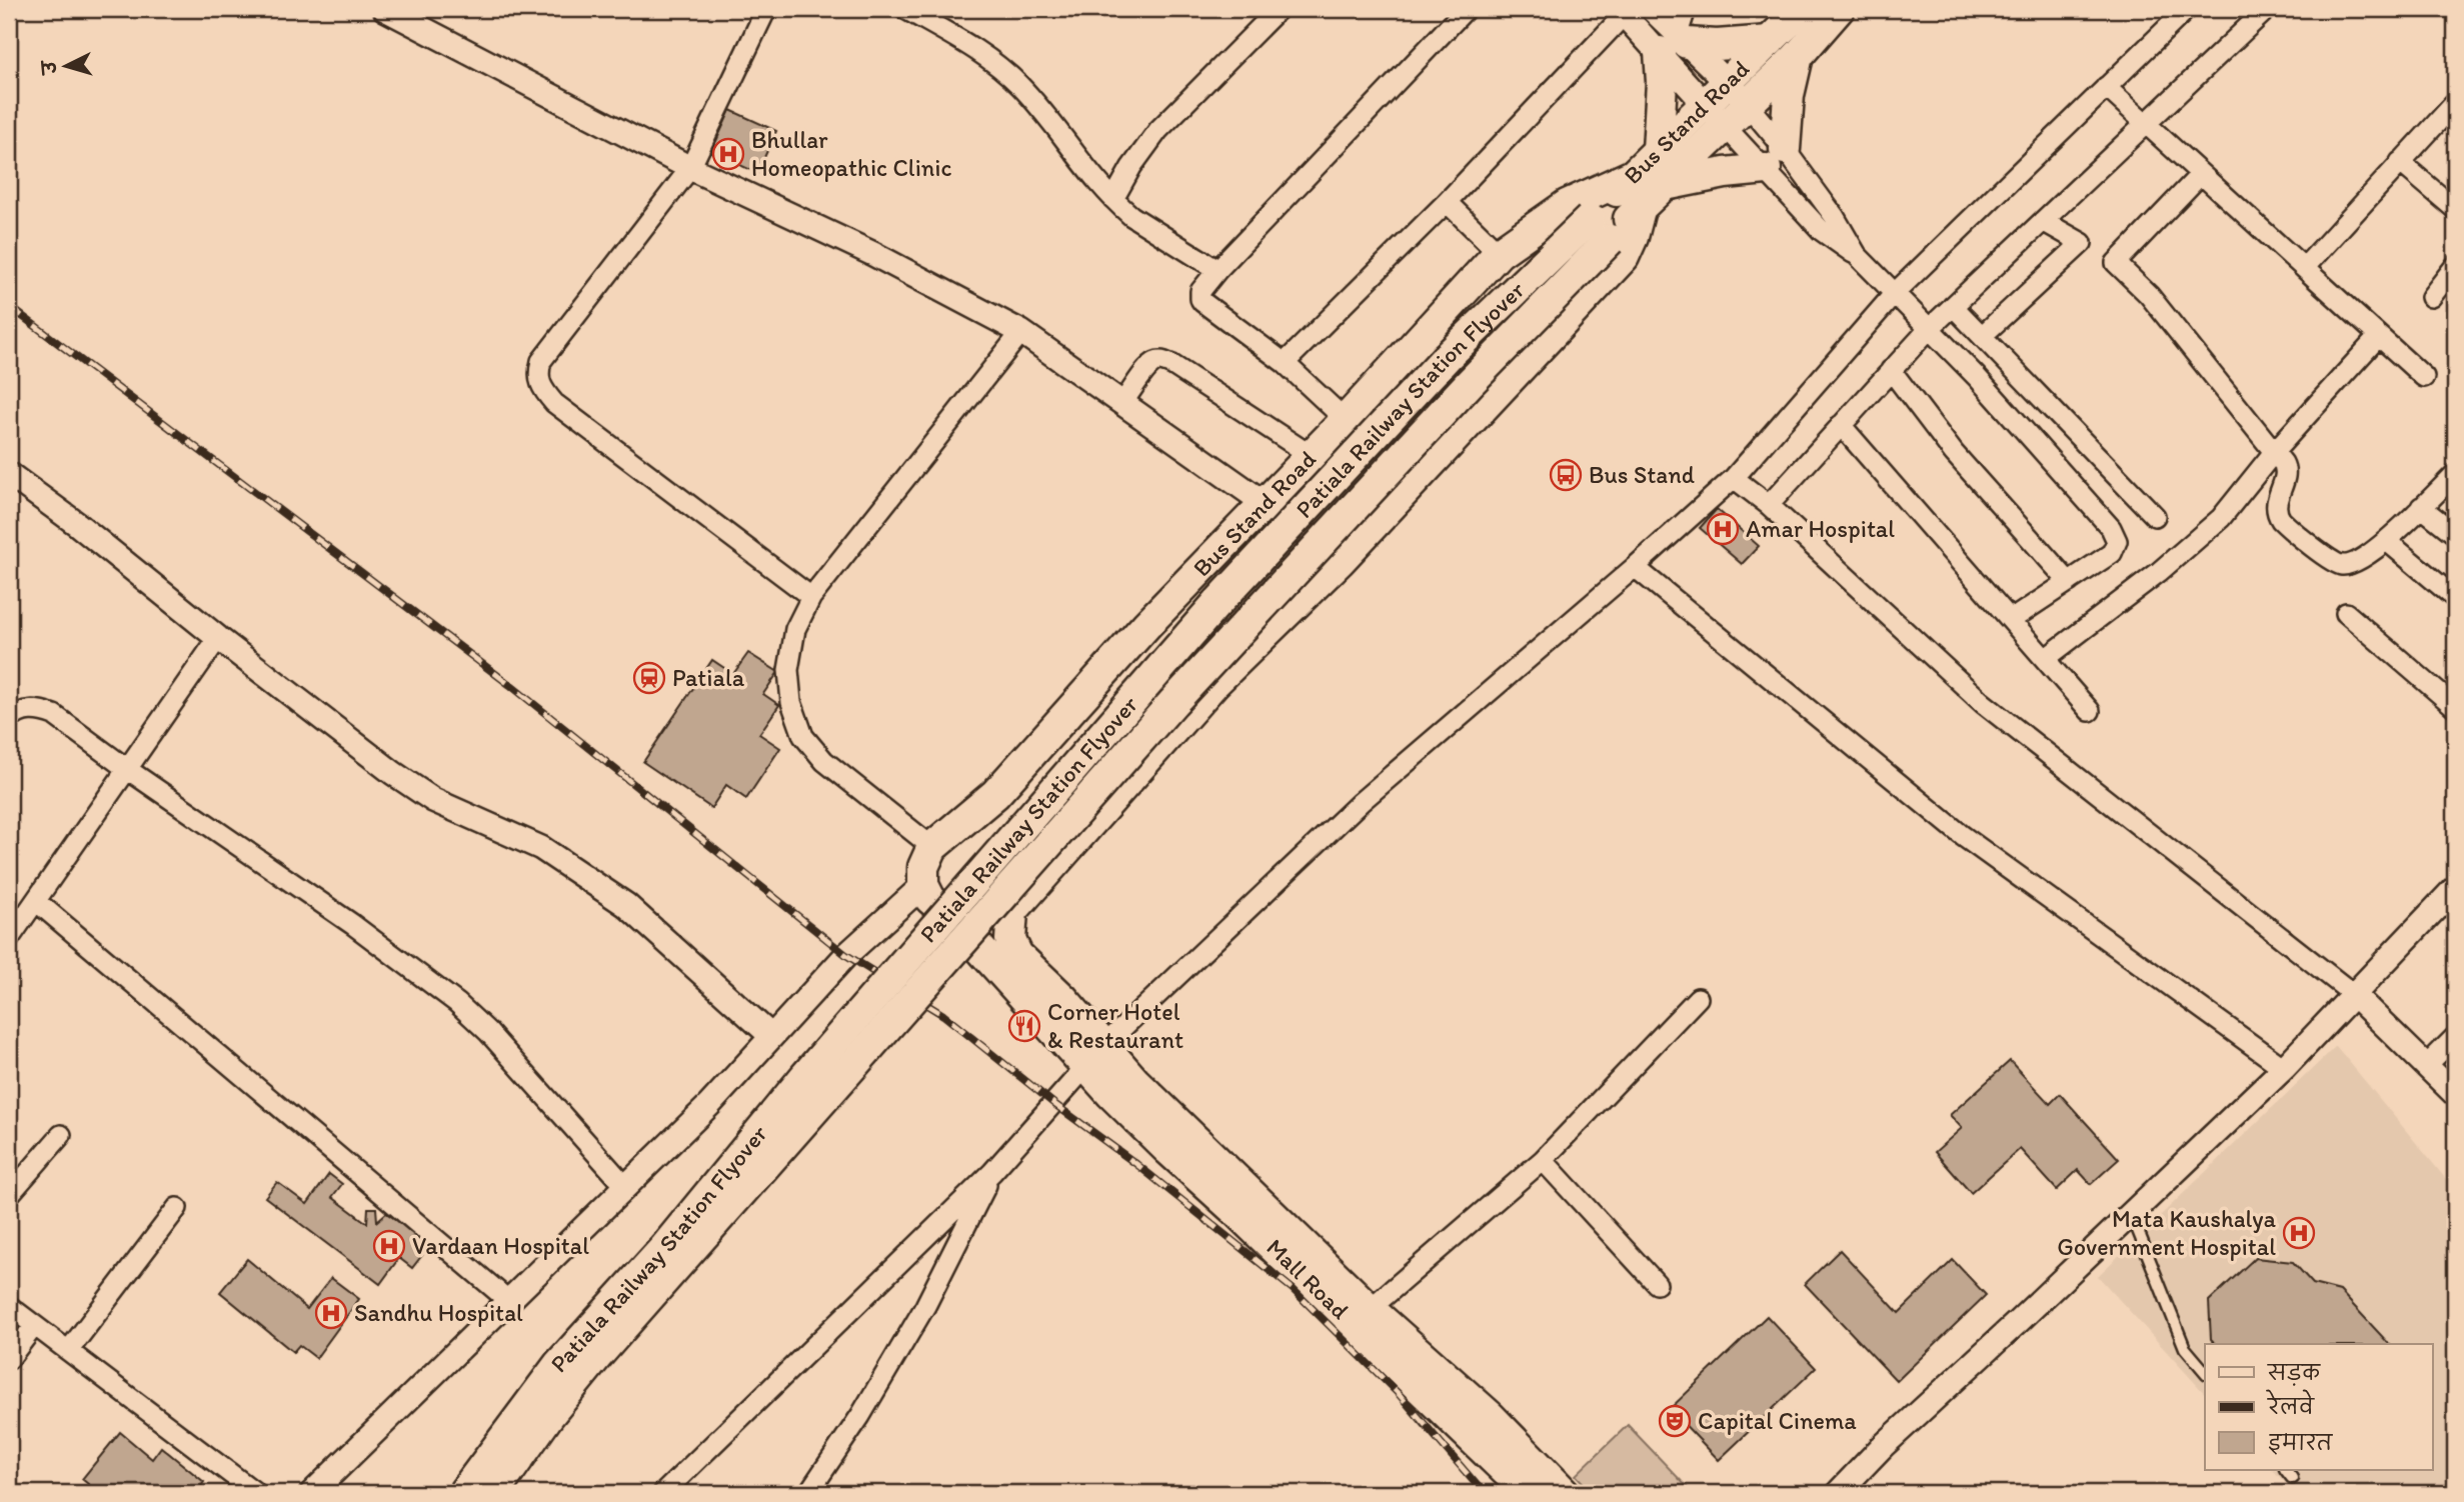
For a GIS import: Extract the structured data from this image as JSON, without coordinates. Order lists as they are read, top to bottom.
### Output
{
  "streets": {
    "main road": ["Bus Stand Road", "Patiala Railway Station Flyover", "Mall Road"]
  },
  "crossings": [
    ["Bus Stand Road", "Patiala Railway Station Flyover"],
    ["Bus Stand Road", "Mall Road"]
  ],
  "places": {
    "hospital": [
      "Bhullar Homeopathic Clinic",
      "Amar Hospital",
      "Mata Kaushalya Government Hospital",
      "Vardaan Hospital",
      "Sandhu Hospital"
    ],
    "bus stop": ["Bus Stand"],
    "station": ["Patiala"],
    "restaurant": ["Corner Hotel & Restaurant"],
    "theatre": ["Capital Cinema"]
  },
  "legend": ["सड़क", "रेलवे", "इमारत"],
  "north": "left"
}
